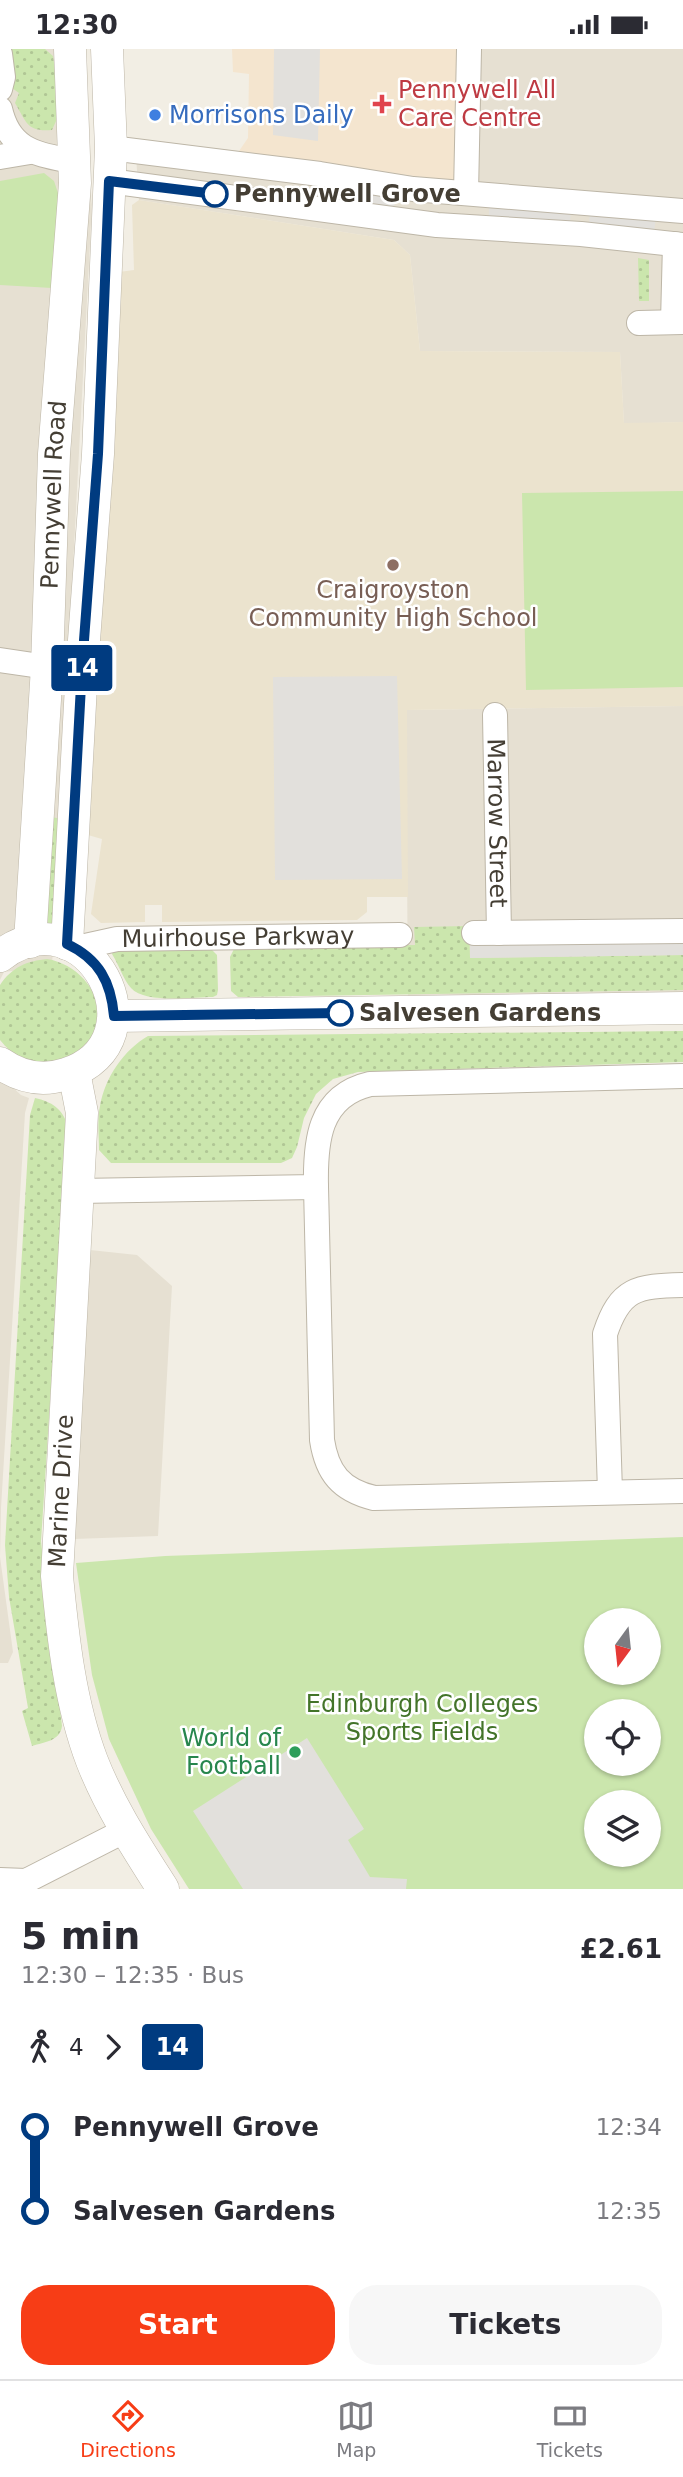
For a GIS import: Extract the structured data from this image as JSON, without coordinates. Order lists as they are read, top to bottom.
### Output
{
  "streets": {
    "street": [
      "Pennywell Road",
      "Marrow Street",
      "Muirhouse Parkway",
      "Marine Drive"
    ]
  },
  "crossings": [
    ["Pennywell Road", "Muirhouse Parkway"]
  ],
  "parks": ["Edinburgh Colleges Sports Fields"],
  "places": {
    "health": ["Pennywell All Care Centre"],
    "other": [
      "Morrisons Daily",
      "Pennywell Grove",
      "Craigroyston Community High School",
      "Salvesen Gardens",
      "World of Football"
    ]
  },
  "lines": ["bus line 14"],
  "north": "bottom",
  "page": {
    "status": "12:30",
    "on_map": "14",
    "heading": ["5 min", "12:30 – 12:35 · Bus", "£2.61"],
    "legs": ["4", "14"],
    "list": [
      {
        "name": "Pennywell Grove",
        "value": "12:34"
      },
      {
        "name": "Salvesen Gardens",
        "value": "12:35"
      }
    ],
    "buttons": ["Start", "Tickets"],
    "tabs": ["Directions", "Map", "Tickets"]
  }
}
